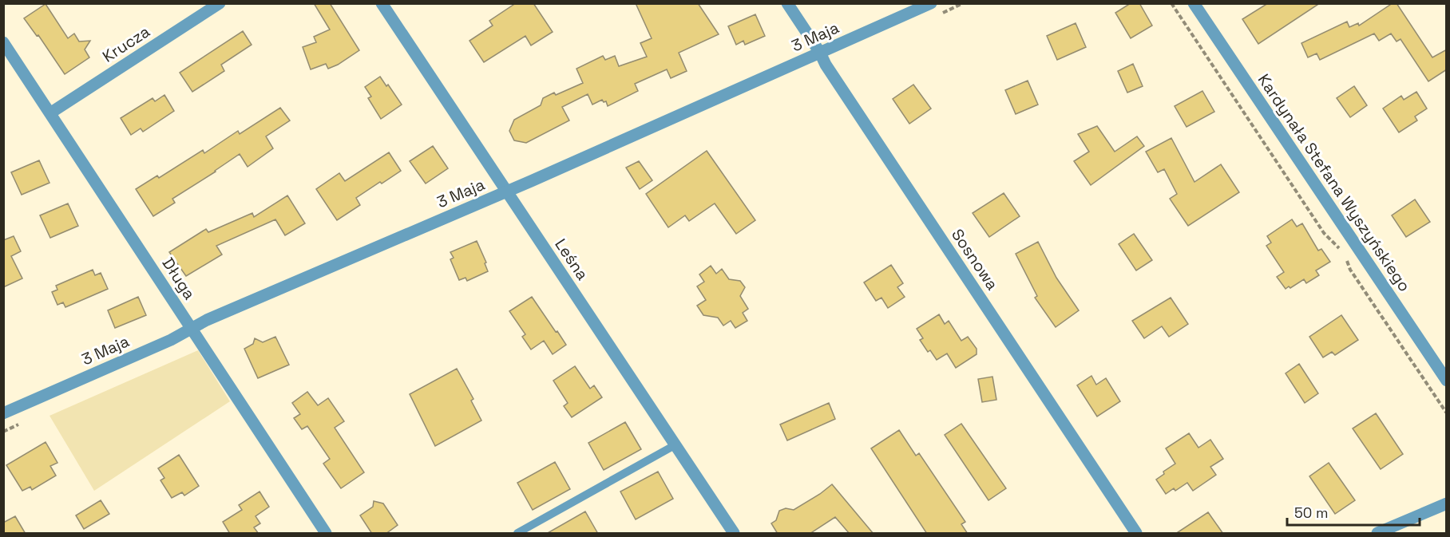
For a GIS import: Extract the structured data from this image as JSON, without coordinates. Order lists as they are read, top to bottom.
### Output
{
  "streets": {
    "street": [
      "3 Maja",
      "Krucza",
      "Kardynała Stefana Wyszyńskiego",
      "Leśna",
      "Sosnowa",
      "Długa"
    ]
  },
  "crossings": [
    ["3 Maja", "Leśna"],
    ["3 Maja", "Sosnowa"],
    ["3 Maja", "Długa"],
    ["Krucza", "Długa"]
  ],
  "scale_bar": "50 m"
}
